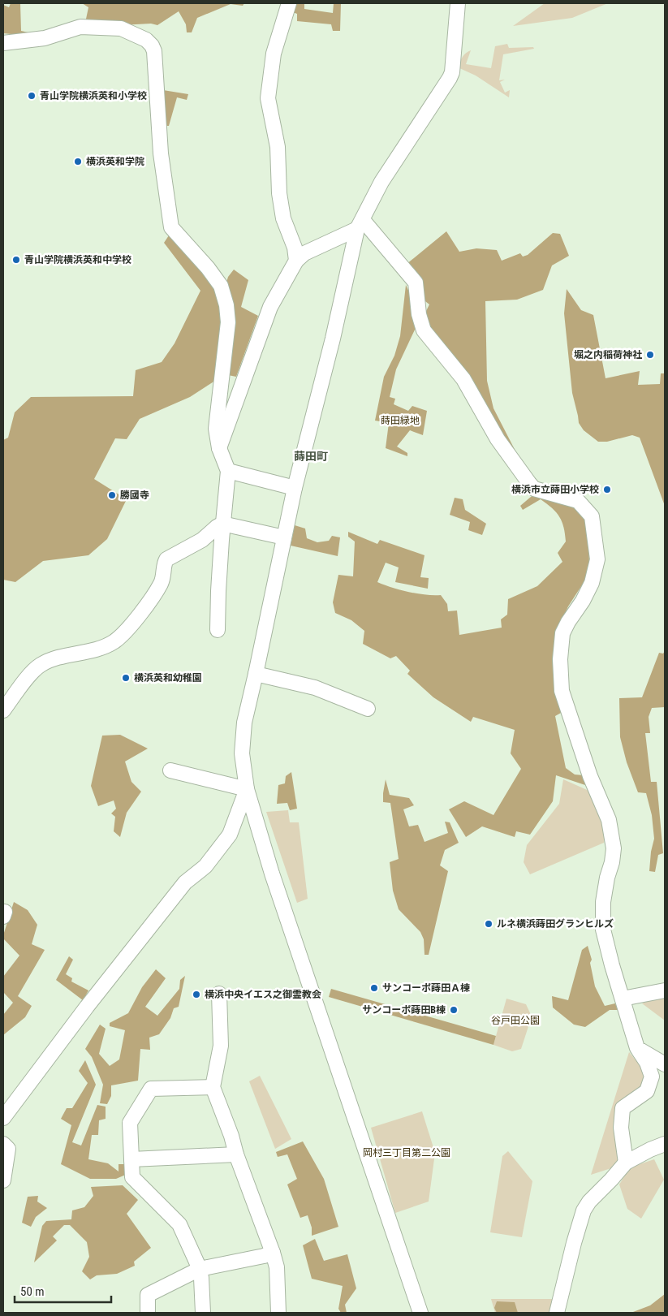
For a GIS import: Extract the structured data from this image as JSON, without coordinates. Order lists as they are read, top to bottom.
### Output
{
  "districts": ["蒔田町"],
  "parks": ["蒔田緑地", "谷戸田公園", "岡村三丁目第二公園"],
  "places": [
    "青山学院横浜英和小学校",
    "横浜英和学院",
    "青山学院横浜英和中学校",
    "堀之内稲荷神社",
    "横浜市立蒔田小学校",
    "勝國寺",
    "横浜英和幼稚園",
    "ルネ横浜蒔田グランヒルズ",
    "サンコーポ蒔田Ａ棟",
    "横浜中央イエス之御霊教会",
    "サンコーポ蒔田B棟"
  ],
  "scale_bar": "50 m"
}
